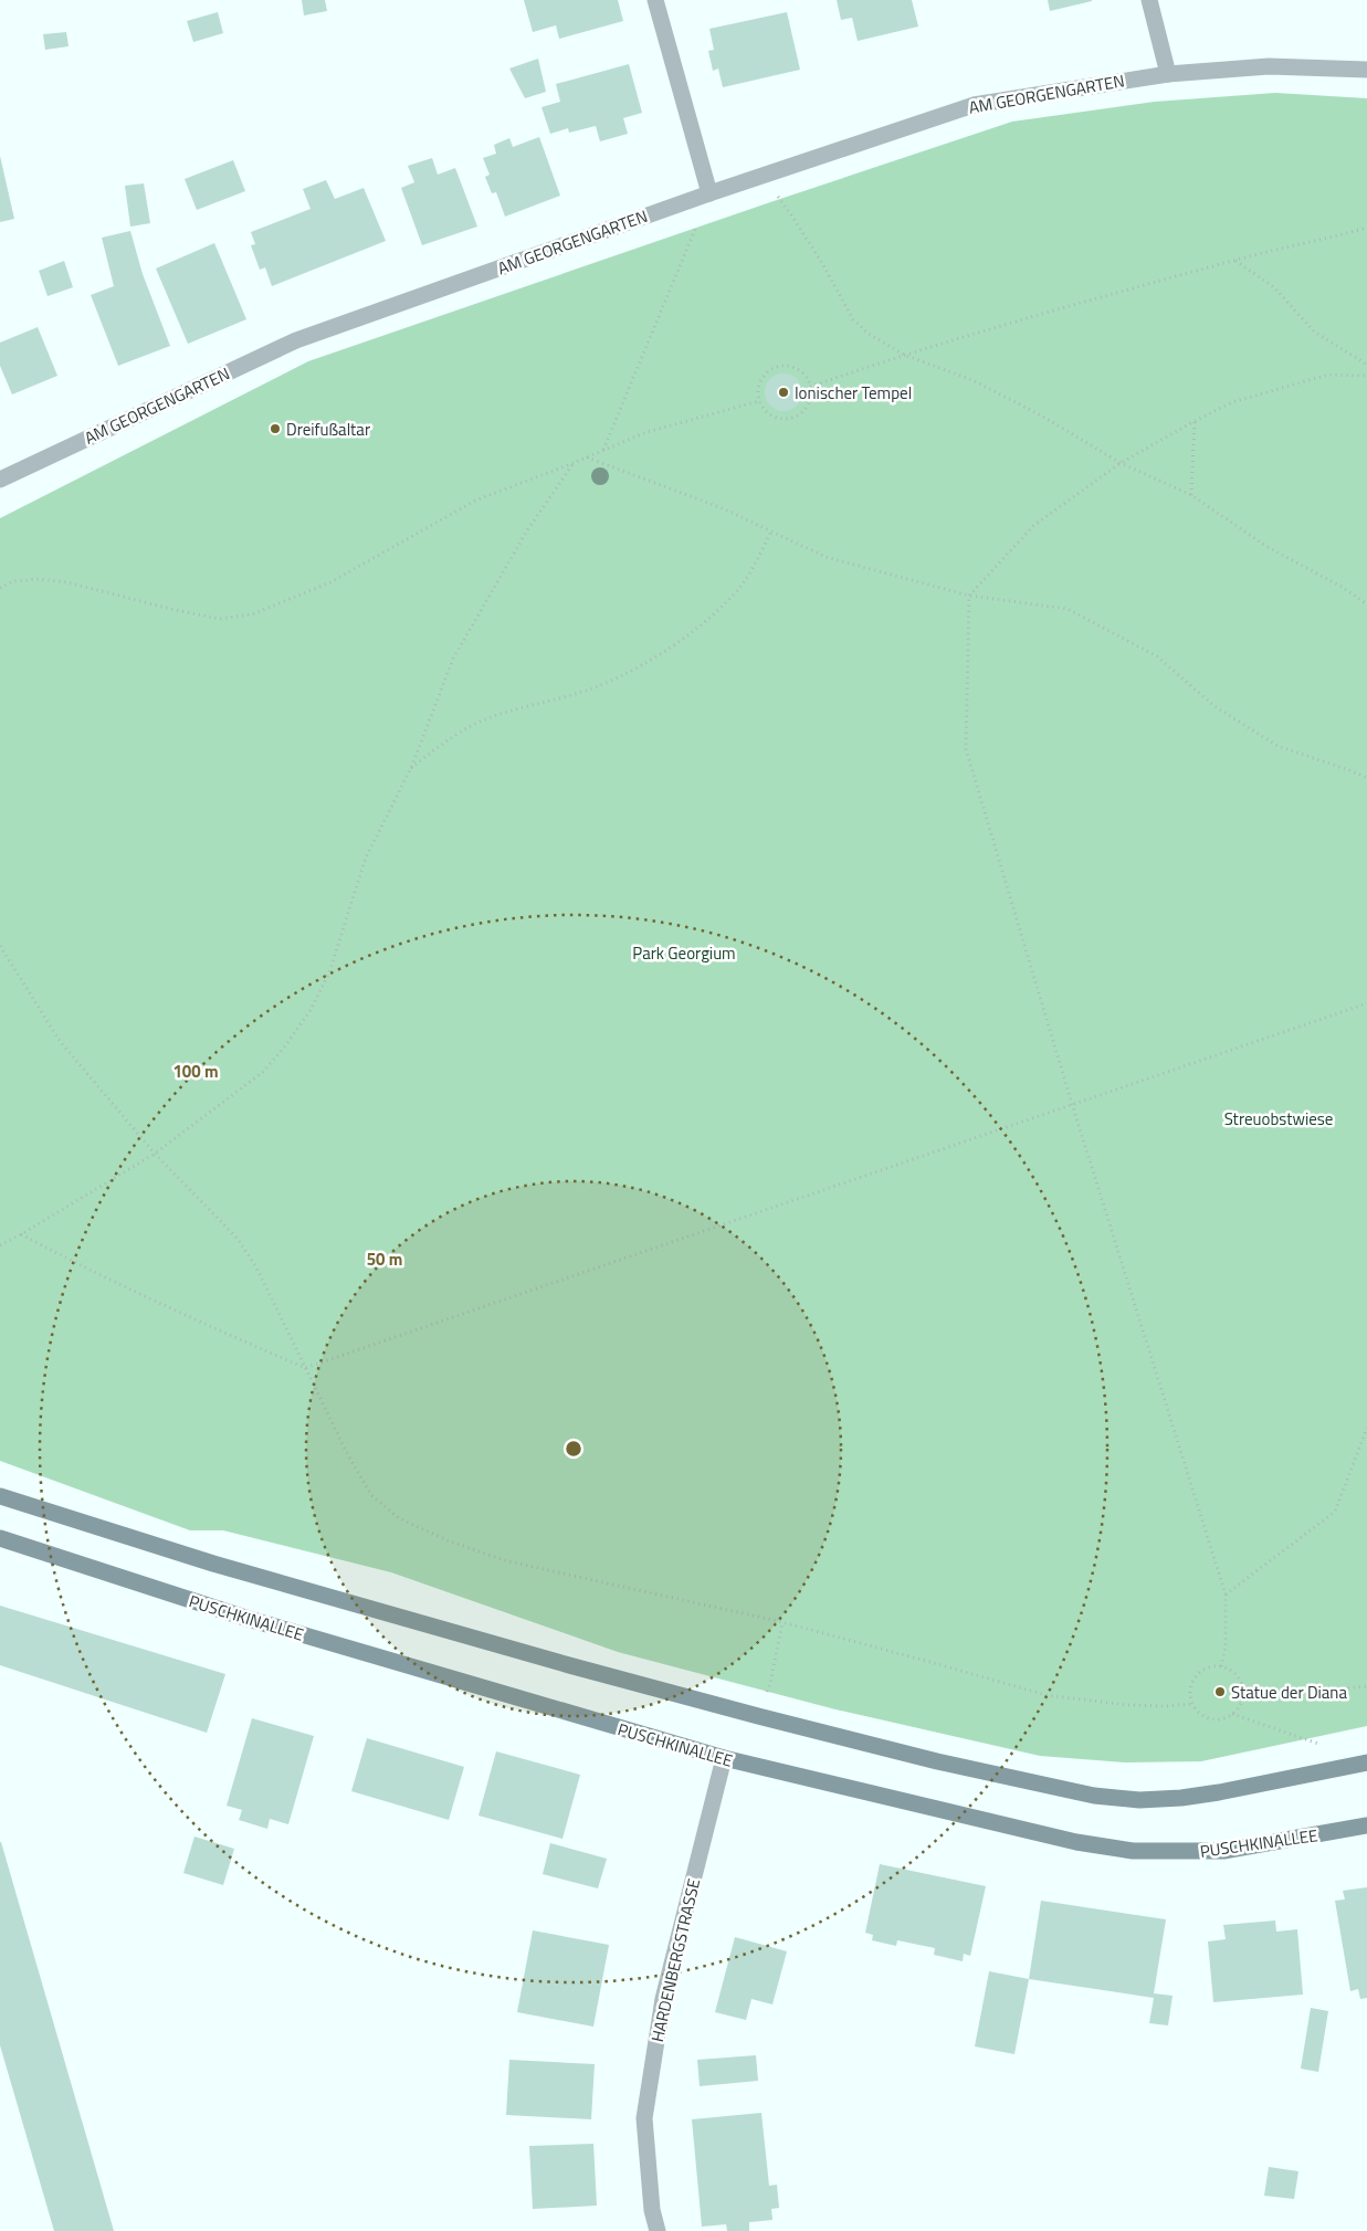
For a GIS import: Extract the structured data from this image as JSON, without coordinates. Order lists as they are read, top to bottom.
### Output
{
  "streets": {
    "main road": ["PUSCHKINALLEE"],
    "street": ["AM GEORGENGARTEN", "HARDENBERGSTRASSE"]
  },
  "crossings": [
    ["PUSCHKINALLEE", "HARDENBERGSTRASSE"]
  ],
  "parks": ["Park Georgium", "Streuobstwiese"],
  "places": ["Ionischer Tempel", "Dreifußaltar", "Statue der Diana"],
  "rings": ["100 m", "50 m"]
}
